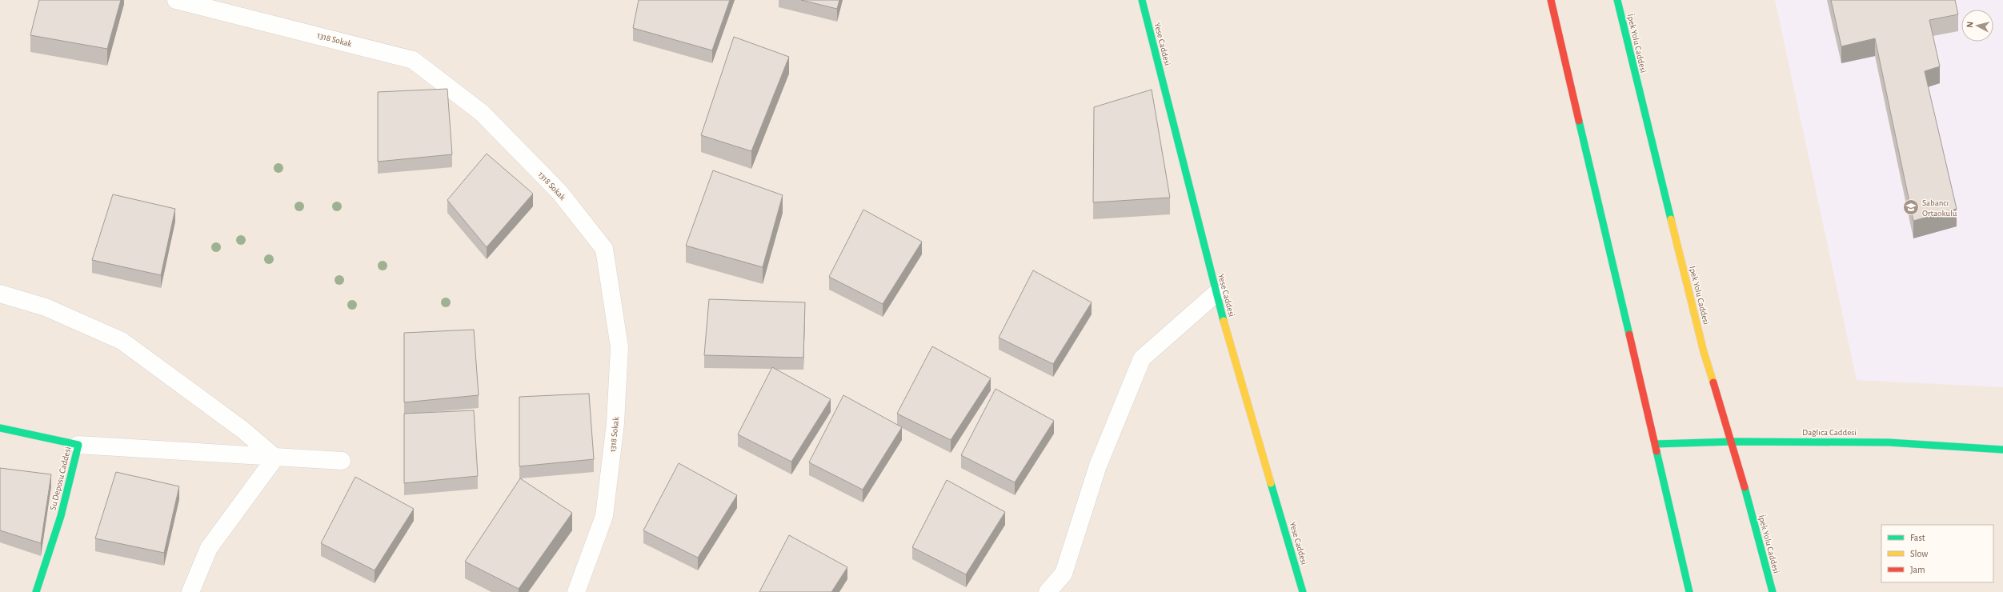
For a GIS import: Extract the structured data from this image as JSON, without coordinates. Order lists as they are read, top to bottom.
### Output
{
  "streets": {
    "main road": [
      "İpek Yolu Caddesi",
      "Yese Caddesi",
      "Dağlıca Caddesi",
      "Su Deposu Caddesi"
    ],
    "street": ["1318 Sokak"]
  },
  "crossings": [
    ["İpek Yolu Caddesi", "Dağlıca Caddesi"]
  ],
  "places": {
    "school or university": ["Sabancı Ortaokulu"]
  },
  "legend": ["Fast", "Slow", "Jam"],
  "north": "left"
}
